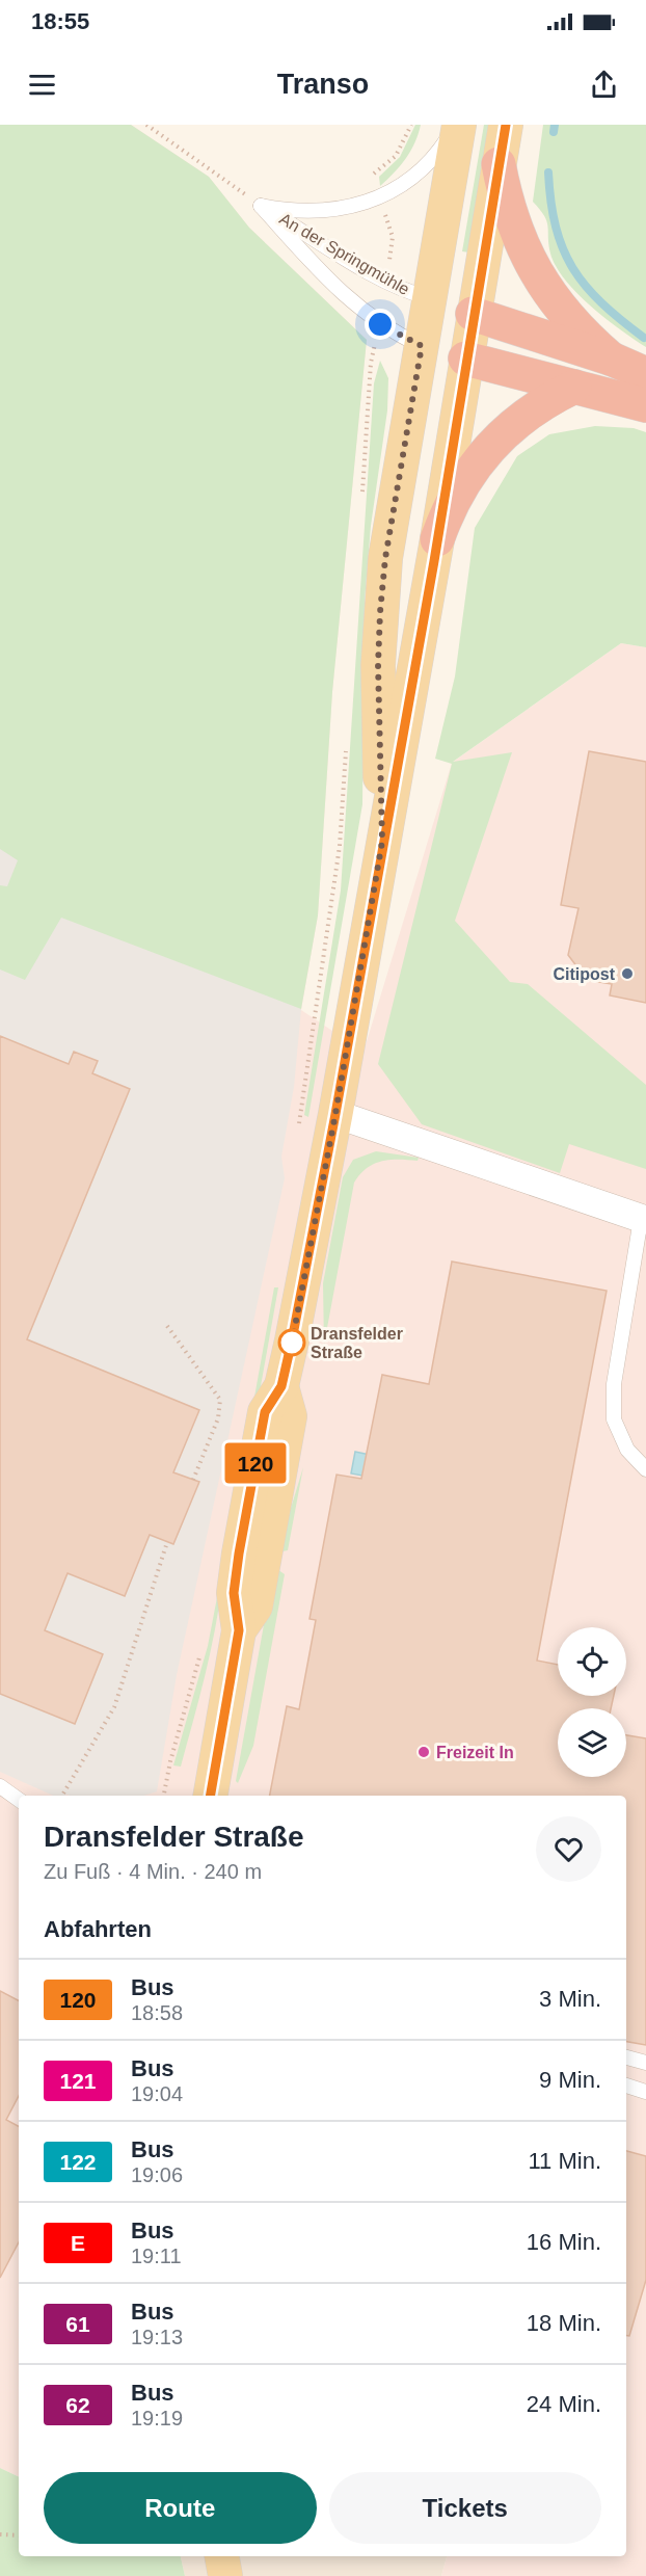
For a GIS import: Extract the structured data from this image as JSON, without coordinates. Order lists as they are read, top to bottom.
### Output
{
  "streets": {
    "lane": ["An der Springmühle"]
  },
  "places": ["Citipost", "Dransfelder Straße", "Freizeit In"],
  "lines": ["bus line 120"],
  "page": {
    "status": "18:55",
    "header": "Transo",
    "on_map": "120",
    "heading": [
      ["Dransfelder Straße", "Zu Fuß · 4 Min. · 240 m"],
      "Abfahrten"
    ],
    "list": [
      {
        "mark": "120",
        "name": "Bus",
        "note": "18:58",
        "value": "3 Min."
      },
      {
        "mark": "121",
        "name": "Bus",
        "note": "19:04",
        "value": "9 Min."
      },
      {
        "mark": "122",
        "name": "Bus",
        "note": "19:06",
        "value": "11 Min."
      },
      {
        "mark": "E",
        "name": "Bus",
        "note": "19:11",
        "value": "16 Min."
      },
      {
        "mark": "61",
        "name": "Bus",
        "note": "19:13",
        "value": "18 Min."
      },
      {
        "mark": "62",
        "name": "Bus",
        "note": "19:19",
        "value": "24 Min."
      }
    ],
    "buttons": ["Route", "Tickets"]
  }
}
